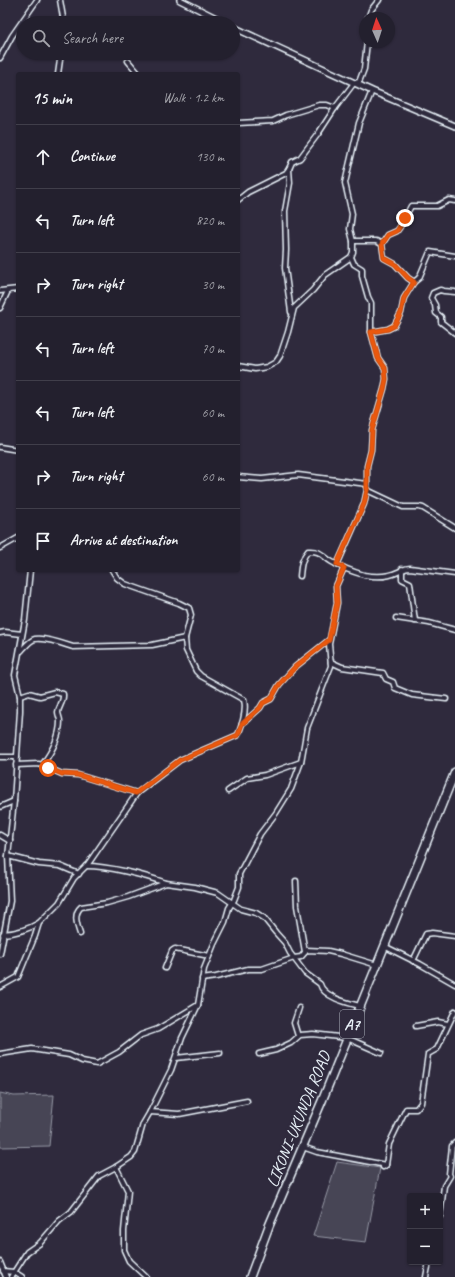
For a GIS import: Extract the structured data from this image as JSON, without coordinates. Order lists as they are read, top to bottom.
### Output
{
  "streets": {
    "highway": ["A7", "LIKONI-UKUNDA ROAD"]
  },
  "north": "top",
  "page": {
    "search": "Search here",
    "heading": ["15 min", "Walk · 1.2 km"],
    "list": [
      ["Continue", "130 m"],
      ["Turn left", "820 m"],
      ["Turn right", "30 m"],
      ["Turn left", "70 m"],
      ["Turn left", "60 m"],
      ["Turn right", "60 m"],
      "Arrive at destination"
    ],
    "map_buttons": ["+", "−"]
  }
}
